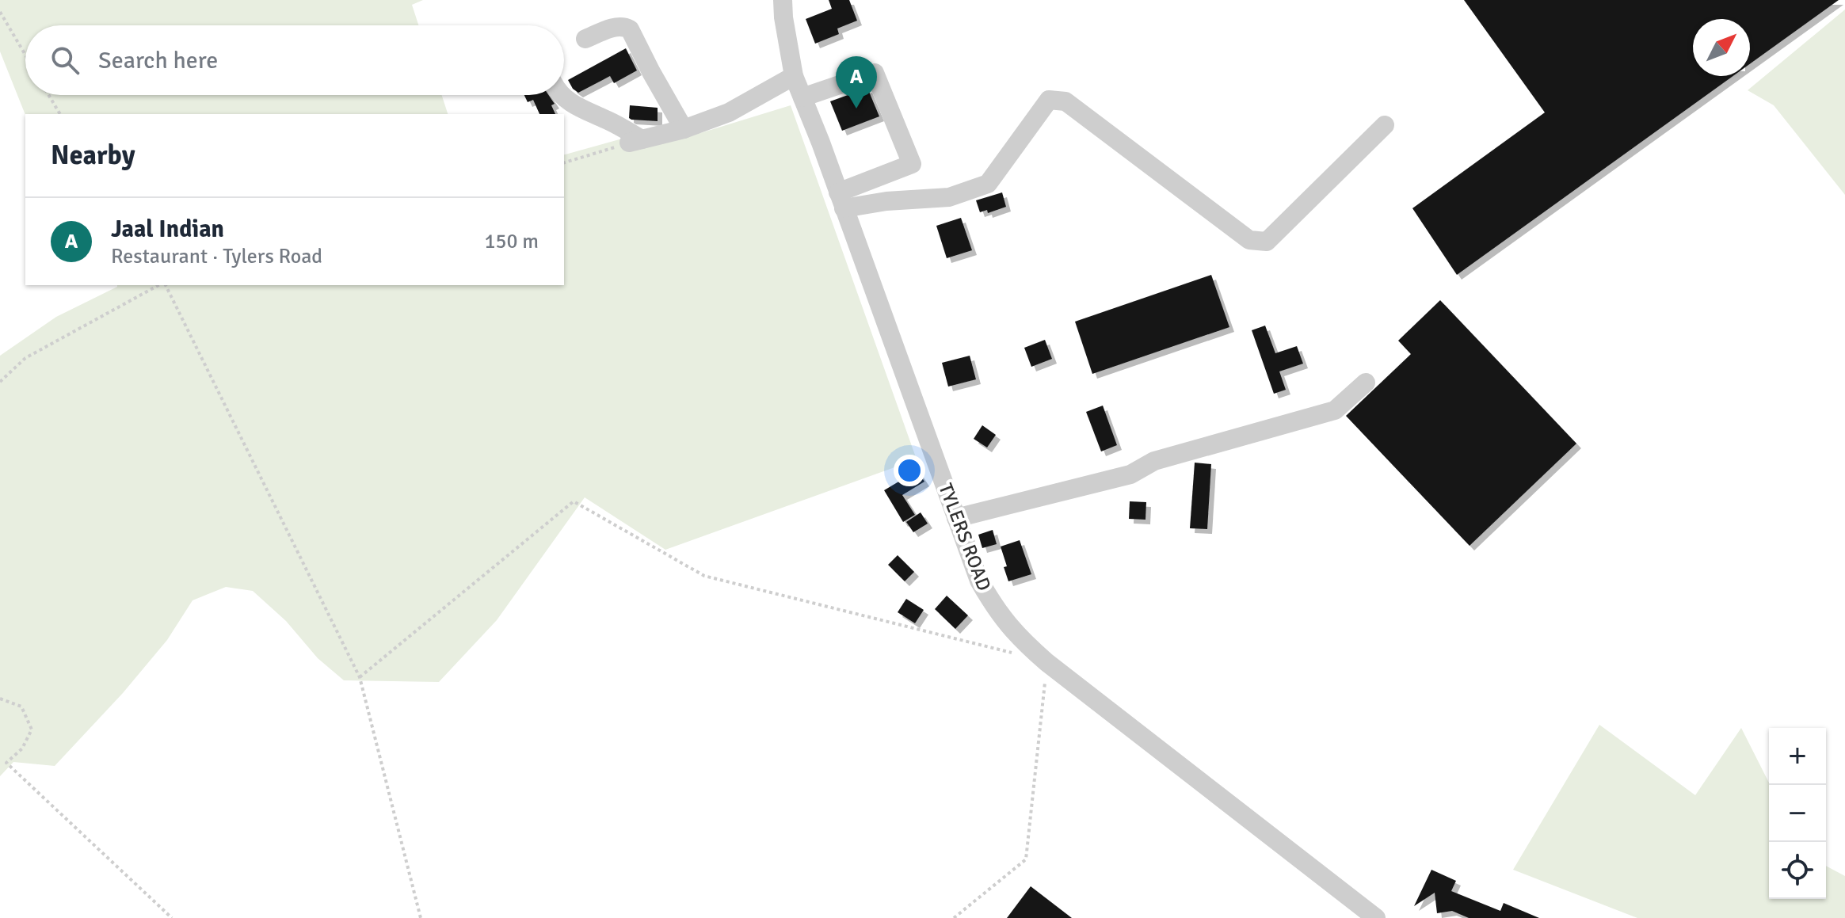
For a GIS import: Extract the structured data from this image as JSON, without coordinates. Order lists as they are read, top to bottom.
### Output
{
  "streets": {
    "street": ["TYLERS ROAD"]
  },
  "north": "top right",
  "page": {
    "search": "Search here",
    "pins": "A",
    "heading": "Nearby",
    "list": [
      {
        "mark": "A",
        "name": "Jaal Indian",
        "note": "Restaurant · Tylers Road",
        "value": "150 m"
      }
    ],
    "map_buttons": ["+", "−"]
  }
}
